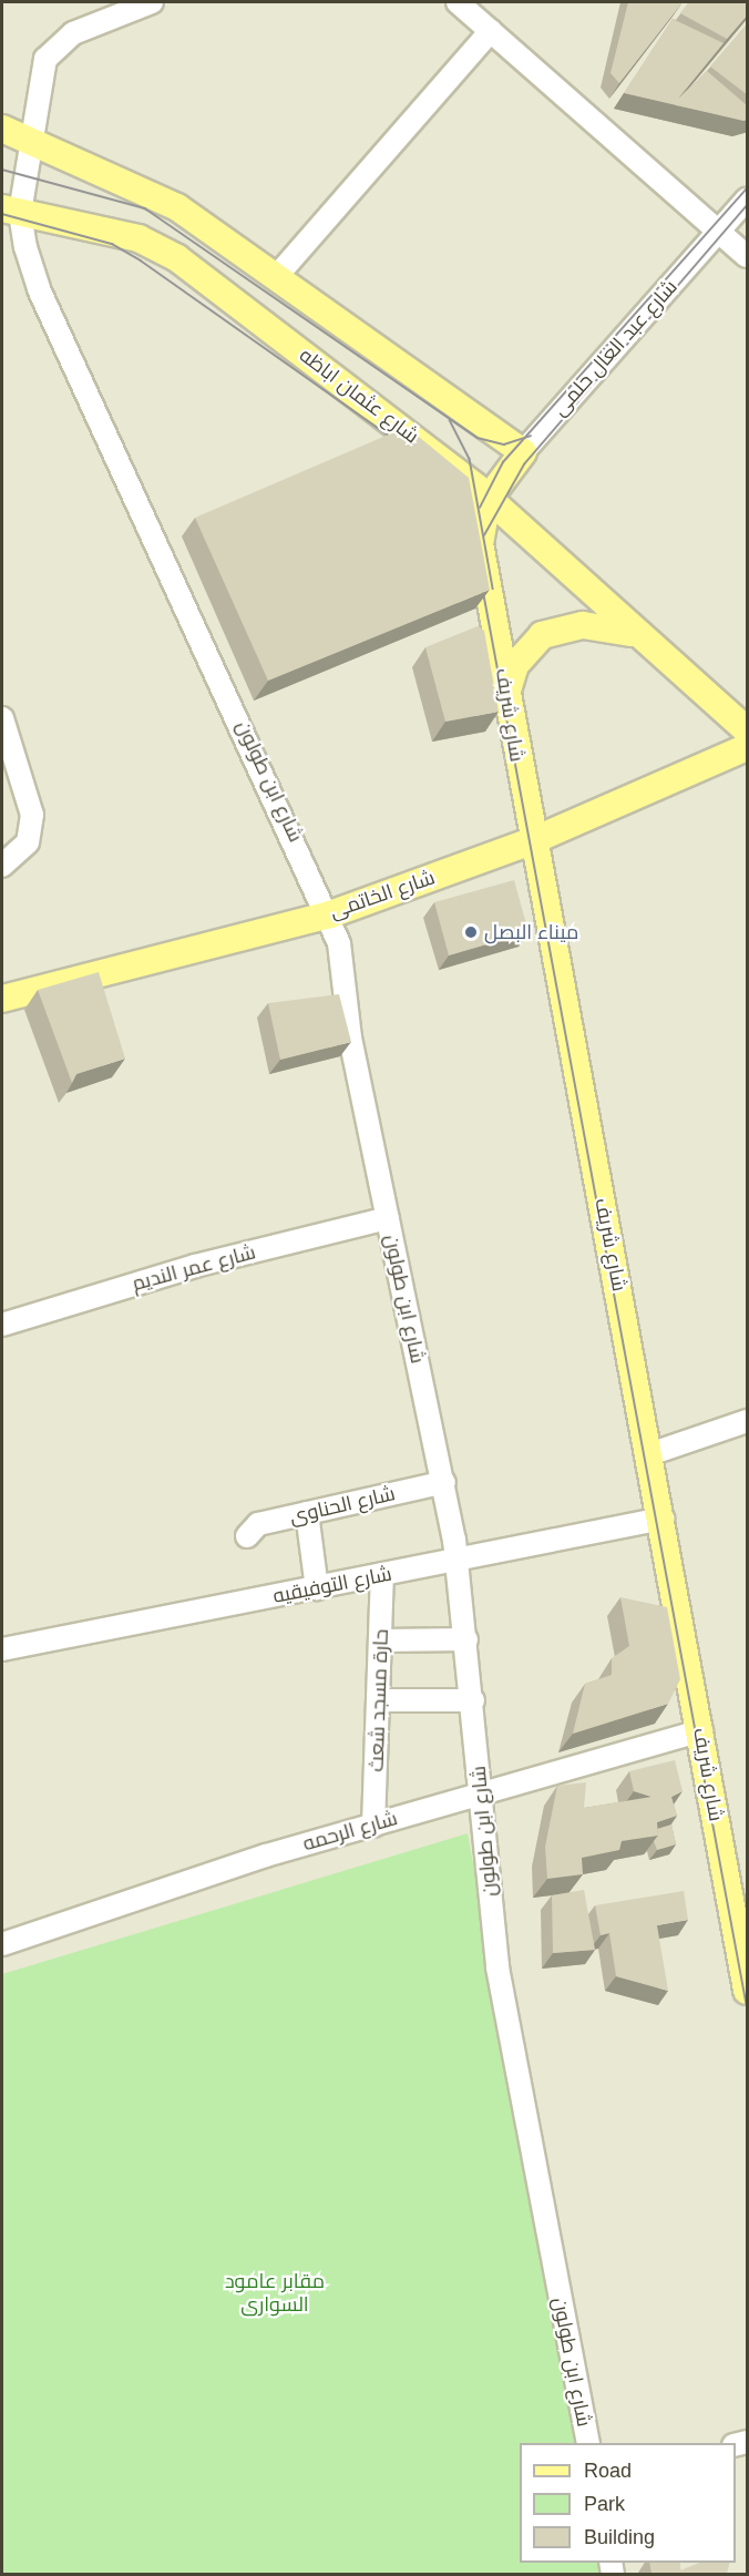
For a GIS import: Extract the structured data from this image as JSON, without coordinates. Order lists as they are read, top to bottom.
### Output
{
  "streets": {
    "main road": [
      "شارع عبد العال حلمى",
      "شارع عثمان اباظه",
      "شارع شريف",
      "شارع الخاتمى"
    ],
    "street": [
      "شارع ابن طولون",
      "شارع عمر النديم",
      "شارع الحناوى",
      "شارع التوفيقيه",
      "حارة مسجد شعث",
      "شارع الرحمه"
    ]
  },
  "crossings": [
    ["شارع عبد العال حلمى", "شارع عثمان اباظه"],
    ["شارع عبد العال حلمى", "شارع شريف"],
    ["شارع عثمان اباظه", "شارع شريف"],
    ["شارع عثمان اباظه", "شارع ابن طولون"],
    ["شارع شريف", "شارع الخاتمى"],
    ["شارع شريف", "شارع التوفيقيه"],
    ["شارع شريف", "شارع الرحمه"],
    ["شارع ابن طولون", "شارع الخاتمى"],
    ["شارع ابن طولون", "شارع عمر النديم"],
    ["شارع ابن طولون", "شارع الحناوى"],
    ["شارع ابن طولون", "شارع التوفيقيه"],
    ["شارع ابن طولون", "شارع الرحمه"],
    ["شارع التوفيقيه", "حارة مسجد شعث"],
    ["حارة مسجد شعث", "شارع الرحمه"]
  ],
  "parks": ["مقابر عامود السوارى"],
  "places": ["ميناء البصل"],
  "legend": ["Road", "Park", "Building"]
}
